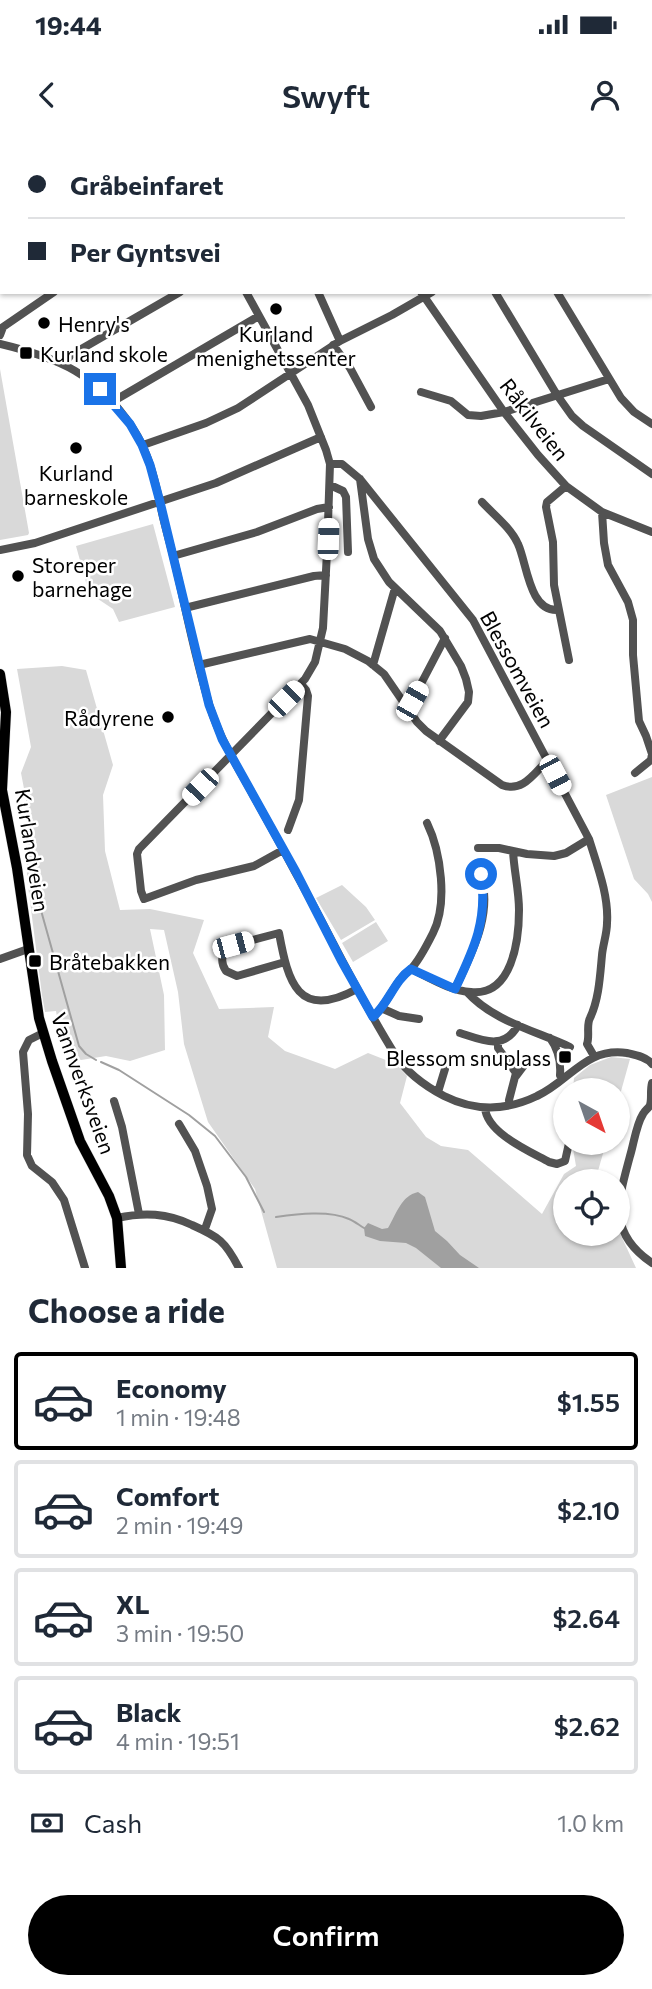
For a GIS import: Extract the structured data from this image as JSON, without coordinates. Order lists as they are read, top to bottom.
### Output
{
  "streets": {
    "main road": ["Kurlandveien", "Vannverksveien"],
    "street": ["Råkilveien", "Blessomveien"]
  },
  "crossings": [
    ["Kurlandveien", "Vannverksveien"]
  ],
  "places": {
    "other": [
      "Kurland menighetssenter",
      "Henry's",
      "Kurland barneskole",
      "Storeper barnehage",
      "Rådyrene"
    ],
    "transit": ["Kurland skole", "Bråtebakken", "Blessom snuplass"]
  },
  "north": "bottom right",
  "page": {
    "status": "19:44",
    "header": "Swyft",
    "banner": ["Gråbeinfaret", "Per Gyntsvei"],
    "heading": "Choose a ride",
    "list": [
      {
        "name": "Economy",
        "note": "1 min · 19:48",
        "value": "$1.55"
      },
      {
        "name": "Comfort",
        "note": "2 min · 19:49",
        "value": "$2.10"
      },
      {
        "name": "XL",
        "note": "3 min · 19:50",
        "value": "$2.64"
      },
      {
        "name": "Black",
        "note": "4 min · 19:51",
        "value": "$2.62"
      }
    ],
    "pay": ["Cash", "1.0 km"],
    "buttons": "Confirm"
  }
}
